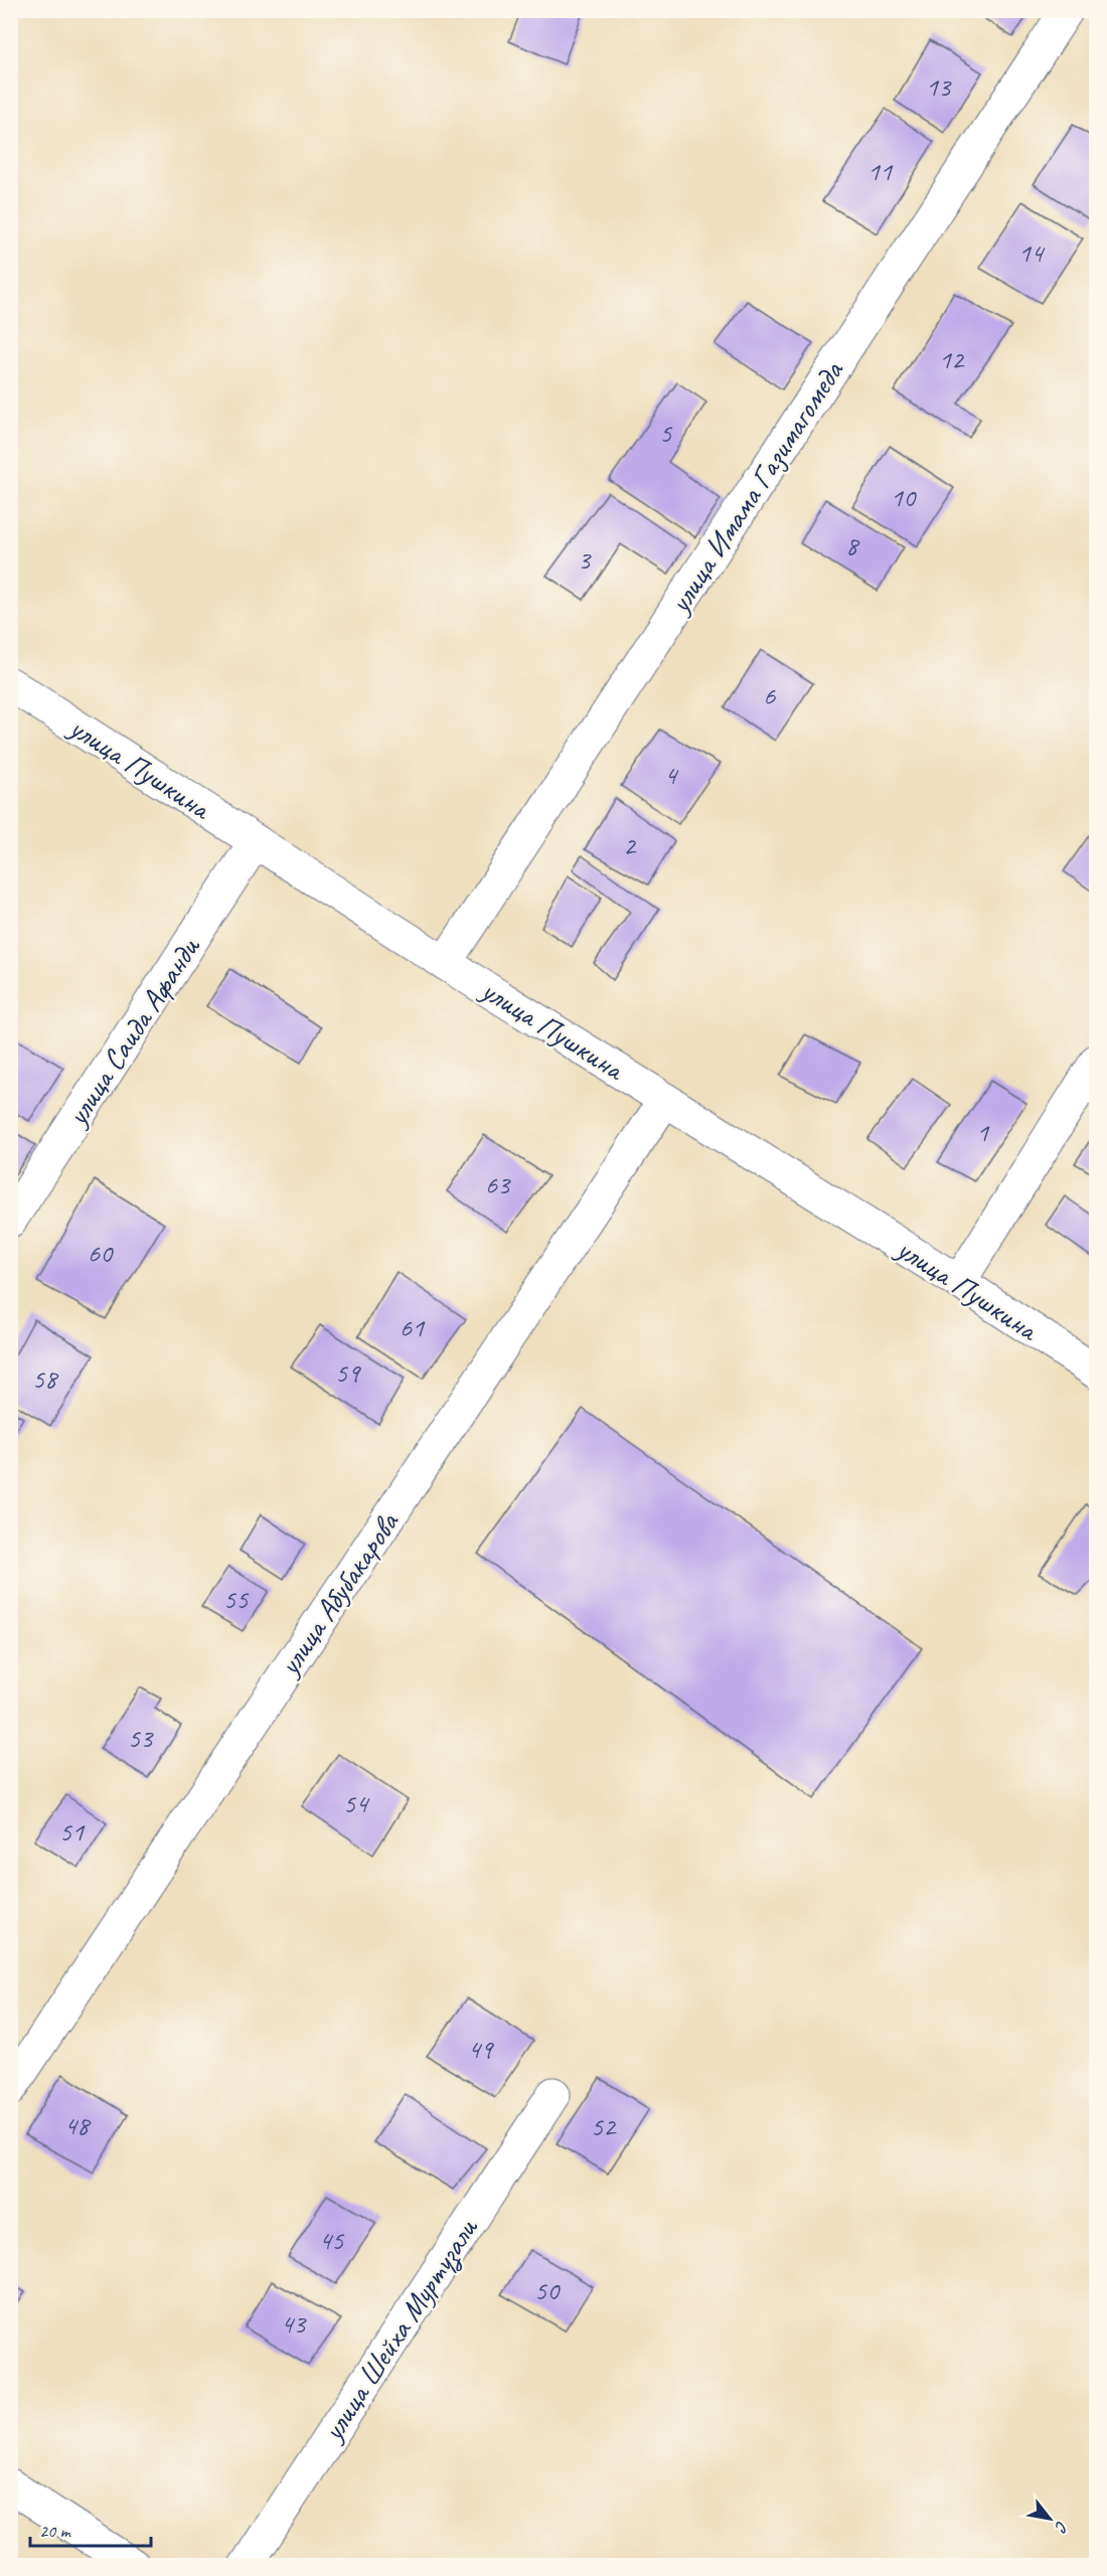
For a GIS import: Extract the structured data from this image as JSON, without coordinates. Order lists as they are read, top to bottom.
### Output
{
  "streets": {
    "street": [
      "улица Имама Газимагомеда",
      "улица Пушкина",
      "улица Саида Афанди",
      "улица Абубакарова",
      "улица Шейха Муртузали"
    ]
  },
  "crossings": [
    ["улица Имама Газимагомеда", "улица Пушкина"],
    ["улица Пушкина", "улица Саида Афанди"],
    ["улица Пушкина", "улица Абубакарова"]
  ],
  "house_numbers": [
    "13",
    "11",
    "14",
    "12",
    "5",
    "10",
    "8",
    "3",
    "6",
    "4",
    "2",
    "1",
    "63",
    "60",
    "61",
    "59",
    "58",
    "55",
    "53",
    "54",
    "51",
    "49",
    "48",
    "52",
    "45",
    "50",
    "43"
  ],
  "scale_bar": "20 m",
  "north": "bottom right"
}
